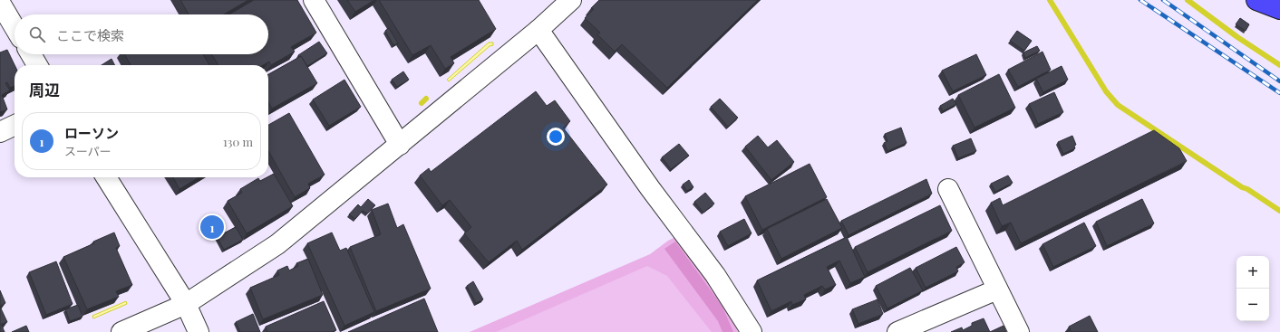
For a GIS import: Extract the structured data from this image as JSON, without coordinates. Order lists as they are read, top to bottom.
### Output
{
  "page": {
    "search": "ここで検索",
    "heading": "周辺",
    "list": [
      {
        "mark": "1",
        "name": "ローソン",
        "note": "スーパー",
        "value": "130 m"
      }
    ],
    "pins": "1",
    "map_buttons": ["+", "−"]
  }
}
